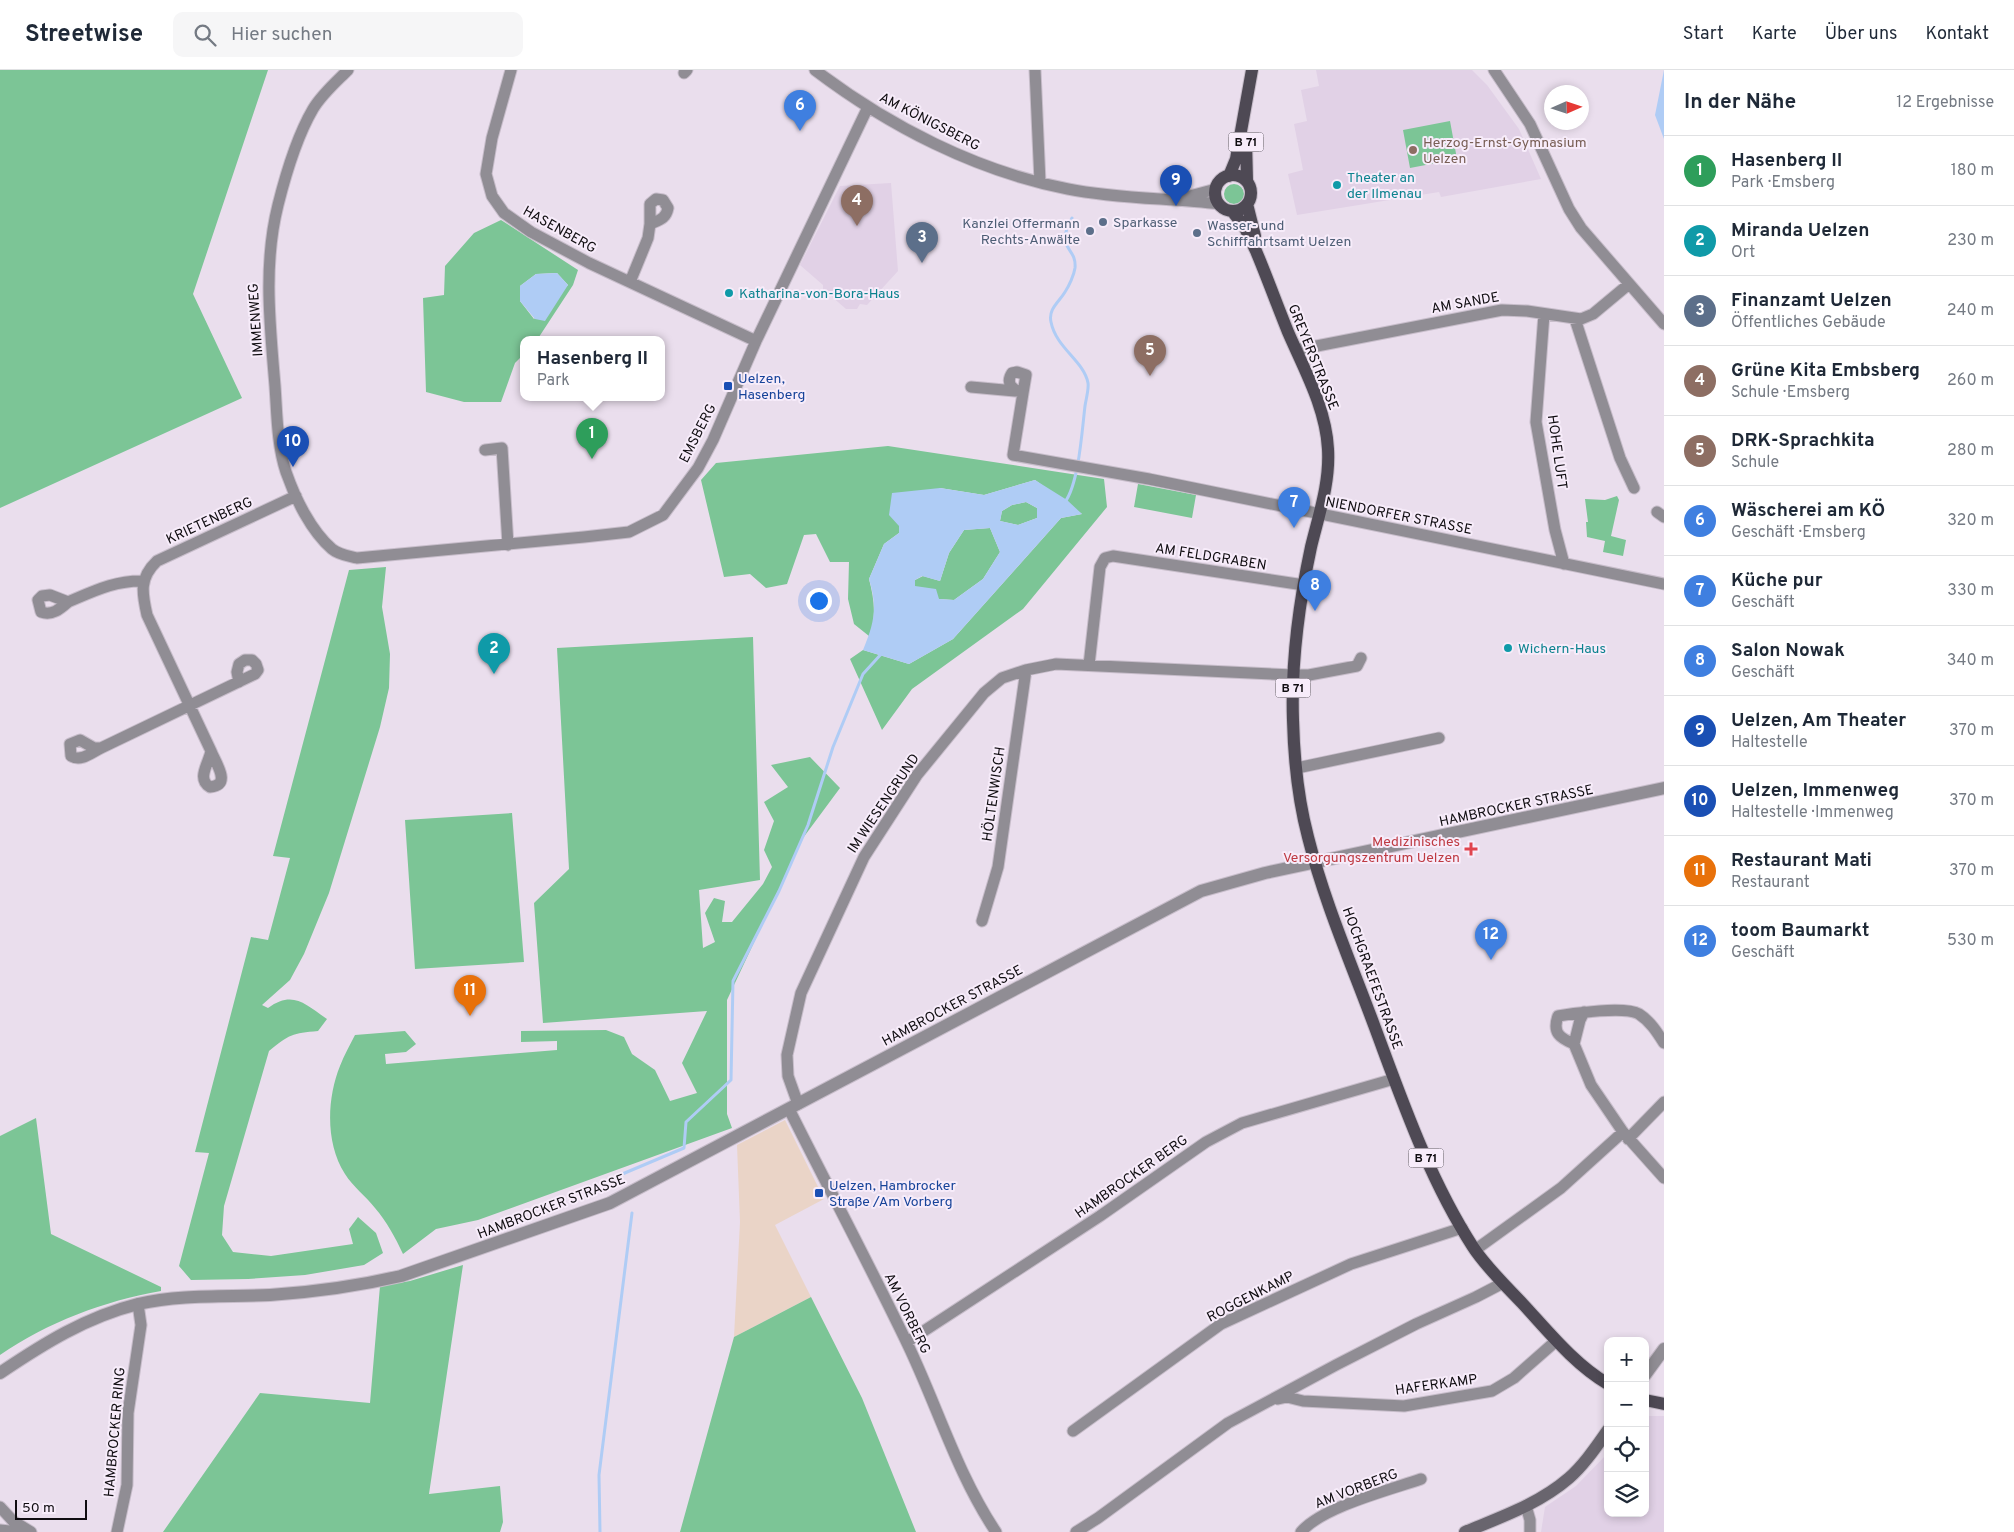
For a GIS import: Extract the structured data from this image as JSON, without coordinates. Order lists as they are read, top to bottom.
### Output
{
  "streets": {
    "main road": ["B 71", "GREYERSTRASSE", "HOCHGRAEFESTRASSE"],
    "street": [
      "AM KÖNIGSBERG",
      "HASENBERG",
      "AM SANDE",
      "IMMENWEG",
      "EMSBERG",
      "HOHE LUFT",
      "NIENDORFER STRASSE",
      "KRIETENBERG",
      "AM FELDGRABEN",
      "HÖLTENWISCH",
      "IM WIESENGRUND",
      "HAMBROCKER STRASSE",
      "HAMBROCKER BERG",
      "ROGGENKAMP",
      "AM VORBERG",
      "HAFERKAMP",
      "HAMBROCKER RING"
    ]
  },
  "crossings": [
    ["AM KÖNIGSBERG", "B 71"],
    ["AM KÖNIGSBERG", "GREYERSTRASSE"],
    ["AM KÖNIGSBERG", "EMSBERG"],
    ["B 71", "GREYERSTRASSE"],
    ["HASENBERG", "EMSBERG"],
    ["AM SANDE", "GREYERSTRASSE"],
    ["AM SANDE", "HOHE LUFT"],
    ["IMMENWEG", "EMSBERG"],
    ["IMMENWEG", "KRIETENBERG"],
    ["GREYERSTRASSE", "NIENDORFER STRASSE"],
    ["GREYERSTRASSE", "HOCHGRAEFESTRASSE"],
    ["HOHE LUFT", "NIENDORFER STRASSE"],
    ["NIENDORFER STRASSE", "HOCHGRAEFESTRASSE"],
    ["AM FELDGRABEN", "IM WIESENGRUND"],
    ["AM FELDGRABEN", "HOCHGRAEFESTRASSE"],
    ["HÖLTENWISCH", "IM WIESENGRUND"],
    ["IM WIESENGRUND", "HAMBROCKER STRASSE"],
    ["IM WIESENGRUND", "HOCHGRAEFESTRASSE"],
    ["IM WIESENGRUND", "AM VORBERG"],
    ["HAMBROCKER STRASSE", "HOCHGRAEFESTRASSE"],
    ["HAMBROCKER STRASSE", "AM VORBERG"],
    ["HAMBROCKER STRASSE", "HAMBROCKER RING"],
    ["HOCHGRAEFESTRASSE", "HAMBROCKER BERG"],
    ["HOCHGRAEFESTRASSE", "ROGGENKAMP"],
    ["HOCHGRAEFESTRASSE", "HAFERKAMP"],
    ["HAMBROCKER BERG", "AM VORBERG"]
  ],
  "places": {
    "other": [
      "Herzog-Ernst-Gymnasium Uelzen",
      "Theater an der Ilmenau",
      "Sparkasse",
      "Kanzlei Offermann Rechts-Anwälte",
      "Wasser- und Schifffahrtsamt Uelzen",
      "Katharina-von-Bora-Haus",
      "Wichern-Haus"
    ],
    "transit": ["Uelzen, Hasenberg", "Uelzen, Hambrocker Straße /Am Vorberg"],
    "health": ["Medizinisches Versorgungszentrum Uelzen"]
  },
  "scale_bar": "50 m",
  "north": "right",
  "page": {
    "header": "Streetwise",
    "search": "Hier suchen",
    "nav": [
      "Start",
      "Karte",
      "Über uns",
      "Kontakt"
    ],
    "heading": ["In der Nähe", "12 Ergebnisse"],
    "pins": [
      "6",
      "9",
      "4",
      "3",
      "5",
      "1",
      "10",
      "7",
      "8",
      "2",
      "12",
      "11"
    ],
    "list": [
      {
        "mark": "1",
        "name": "Hasenberg II",
        "note": "Park · Emsberg",
        "value": "180 m"
      },
      {
        "mark": "2",
        "name": "Miranda Uelzen",
        "note": "Ort",
        "value": "230 m"
      },
      {
        "mark": "3",
        "name": "Finanzamt Uelzen",
        "note": "Öffentliches Gebäude",
        "value": "240 m"
      },
      {
        "mark": "4",
        "name": "Grüne Kita Embsberg",
        "note": "Schule · Emsberg",
        "value": "260 m"
      },
      {
        "mark": "5",
        "name": "DRK-Sprachkita",
        "note": "Schule",
        "value": "280 m"
      },
      {
        "mark": "6",
        "name": "Wäscherei am KÖ",
        "note": "Geschäft · Emsberg",
        "value": "320 m"
      },
      {
        "mark": "7",
        "name": "Küche pur",
        "note": "Geschäft",
        "value": "330 m"
      },
      {
        "mark": "8",
        "name": "Salon Nowak",
        "note": "Geschäft",
        "value": "340 m"
      },
      {
        "mark": "9",
        "name": "Uelzen, Am Theater",
        "note": "Haltestelle",
        "value": "370 m"
      },
      {
        "mark": "10",
        "name": "Uelzen, Immenweg",
        "note": "Haltestelle · Immenweg",
        "value": "370 m"
      },
      {
        "mark": "11",
        "name": "Restaurant Mati",
        "note": "Restaurant",
        "value": "370 m"
      },
      {
        "mark": "12",
        "name": "toom Baumarkt",
        "note": "Geschäft",
        "value": "530 m"
      }
    ],
    "popup": ["Hasenberg II", "Park"],
    "map_buttons": ["+", "−"],
    "scale": "50 m"
  }
}
